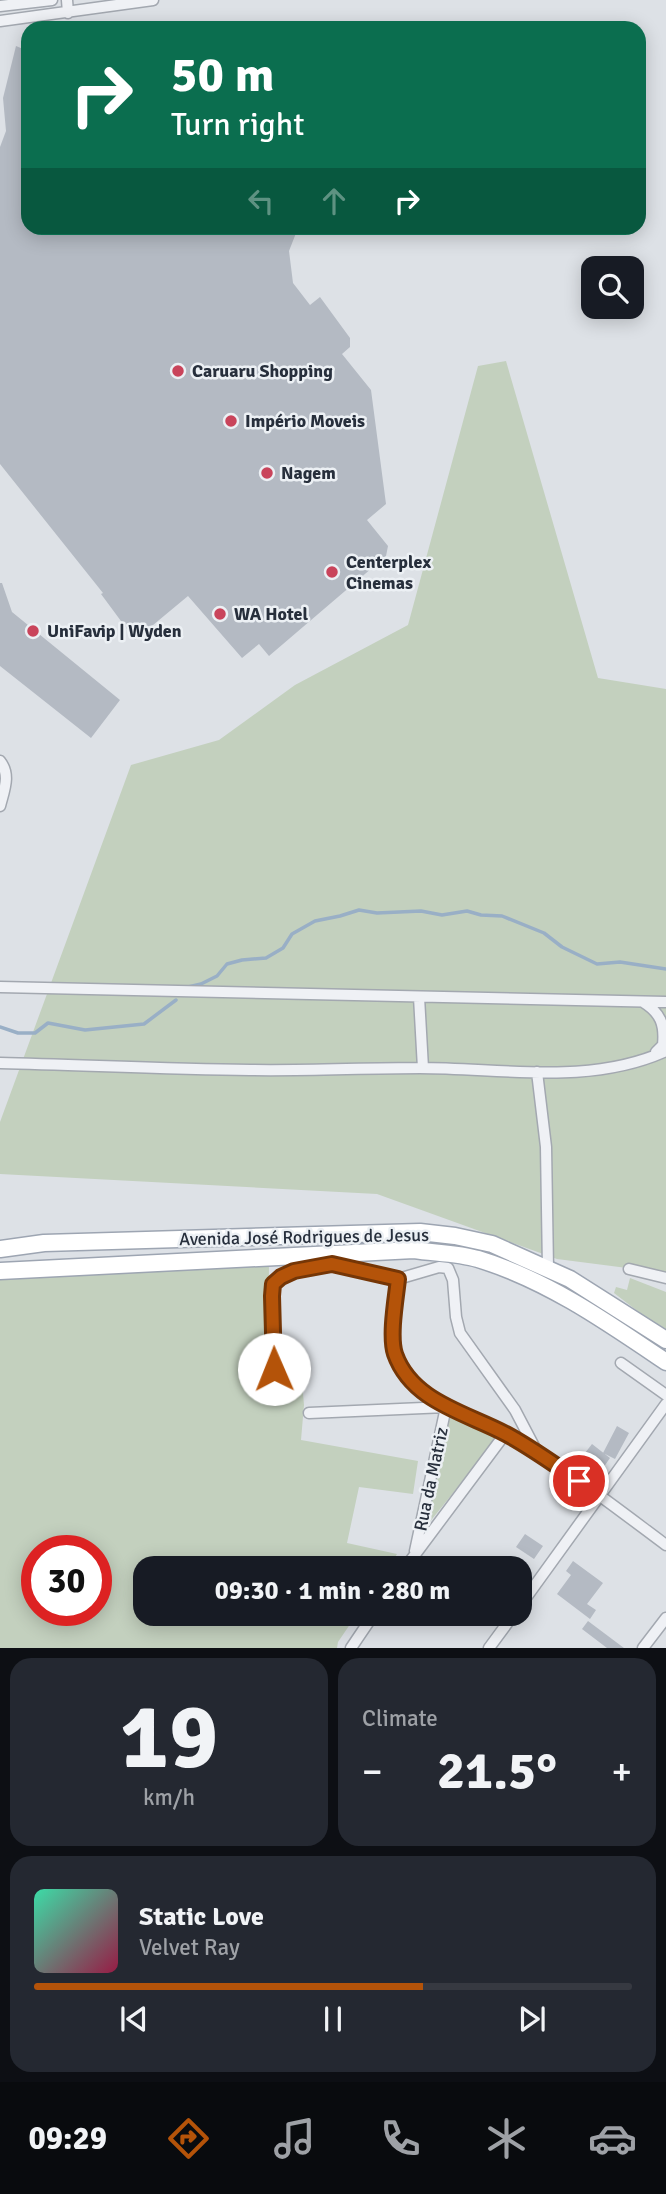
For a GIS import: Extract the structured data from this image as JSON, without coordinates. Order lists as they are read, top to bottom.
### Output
{
  "streets": {
    "main road": ["Avenida José Rodrigues de Jesus"],
    "street": ["Rua da Matriz"]
  },
  "places": [
    "Caruaru Shopping",
    "Império Moveis",
    "Nagem",
    "Centerplex Cinemas",
    "WA Hotel",
    "UniFavip | Wyden"
  ],
  "page": {
    "turn": ["50 m", "Turn right"],
    "limit": "30",
    "trip": "09:30 · 1 min · 280 m",
    "tile": [
      ["19", "km/h"],
      "Climate"
    ],
    "heat": ["−", "21.5°", "+"],
    "song": ["Static Love", "Velvet Ray"],
    "tabs": "09:29"
  }
}
